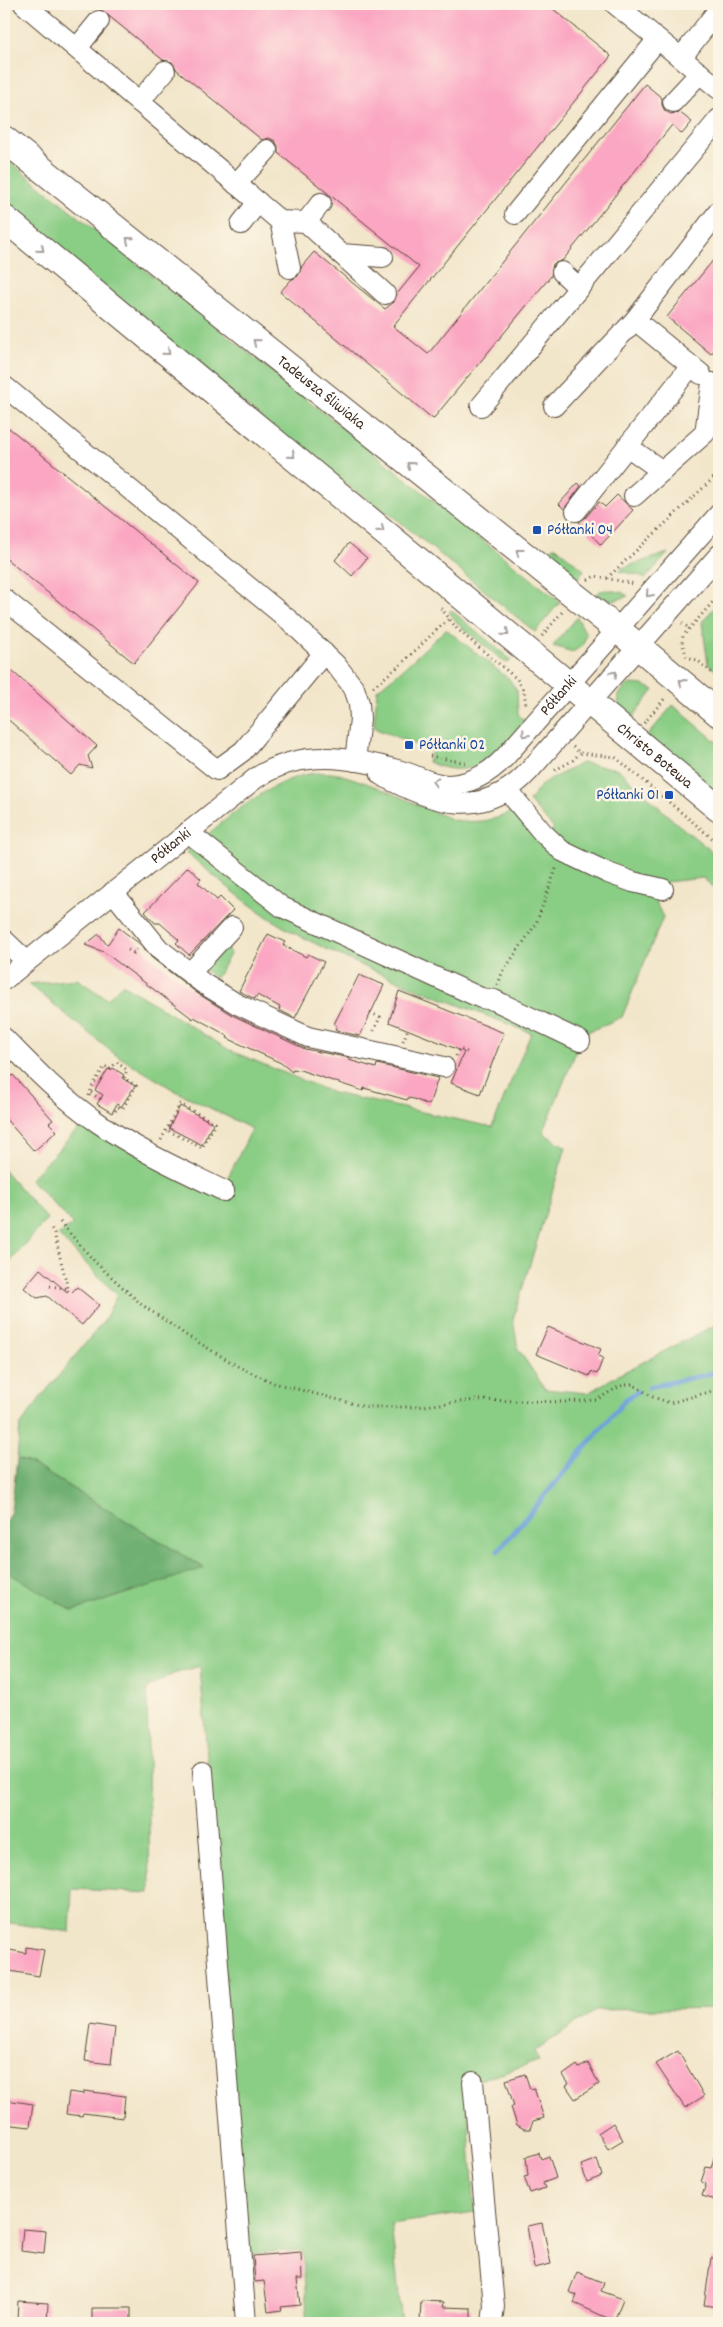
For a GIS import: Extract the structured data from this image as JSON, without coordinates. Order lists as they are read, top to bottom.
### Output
{
  "streets": {
    "main road": ["Tadeusza Śliwiaka", "Christo Botewa"],
    "street": ["Półłanki"]
  },
  "crossings": [
    ["Tadeusza Śliwiaka", "Półłanki"],
    ["Półłanki", "Christo Botewa"]
  ],
  "places": {
    "transit": ["Półłanki 04", "Półłanki 02", "Półłanki 01"]
  }
}
